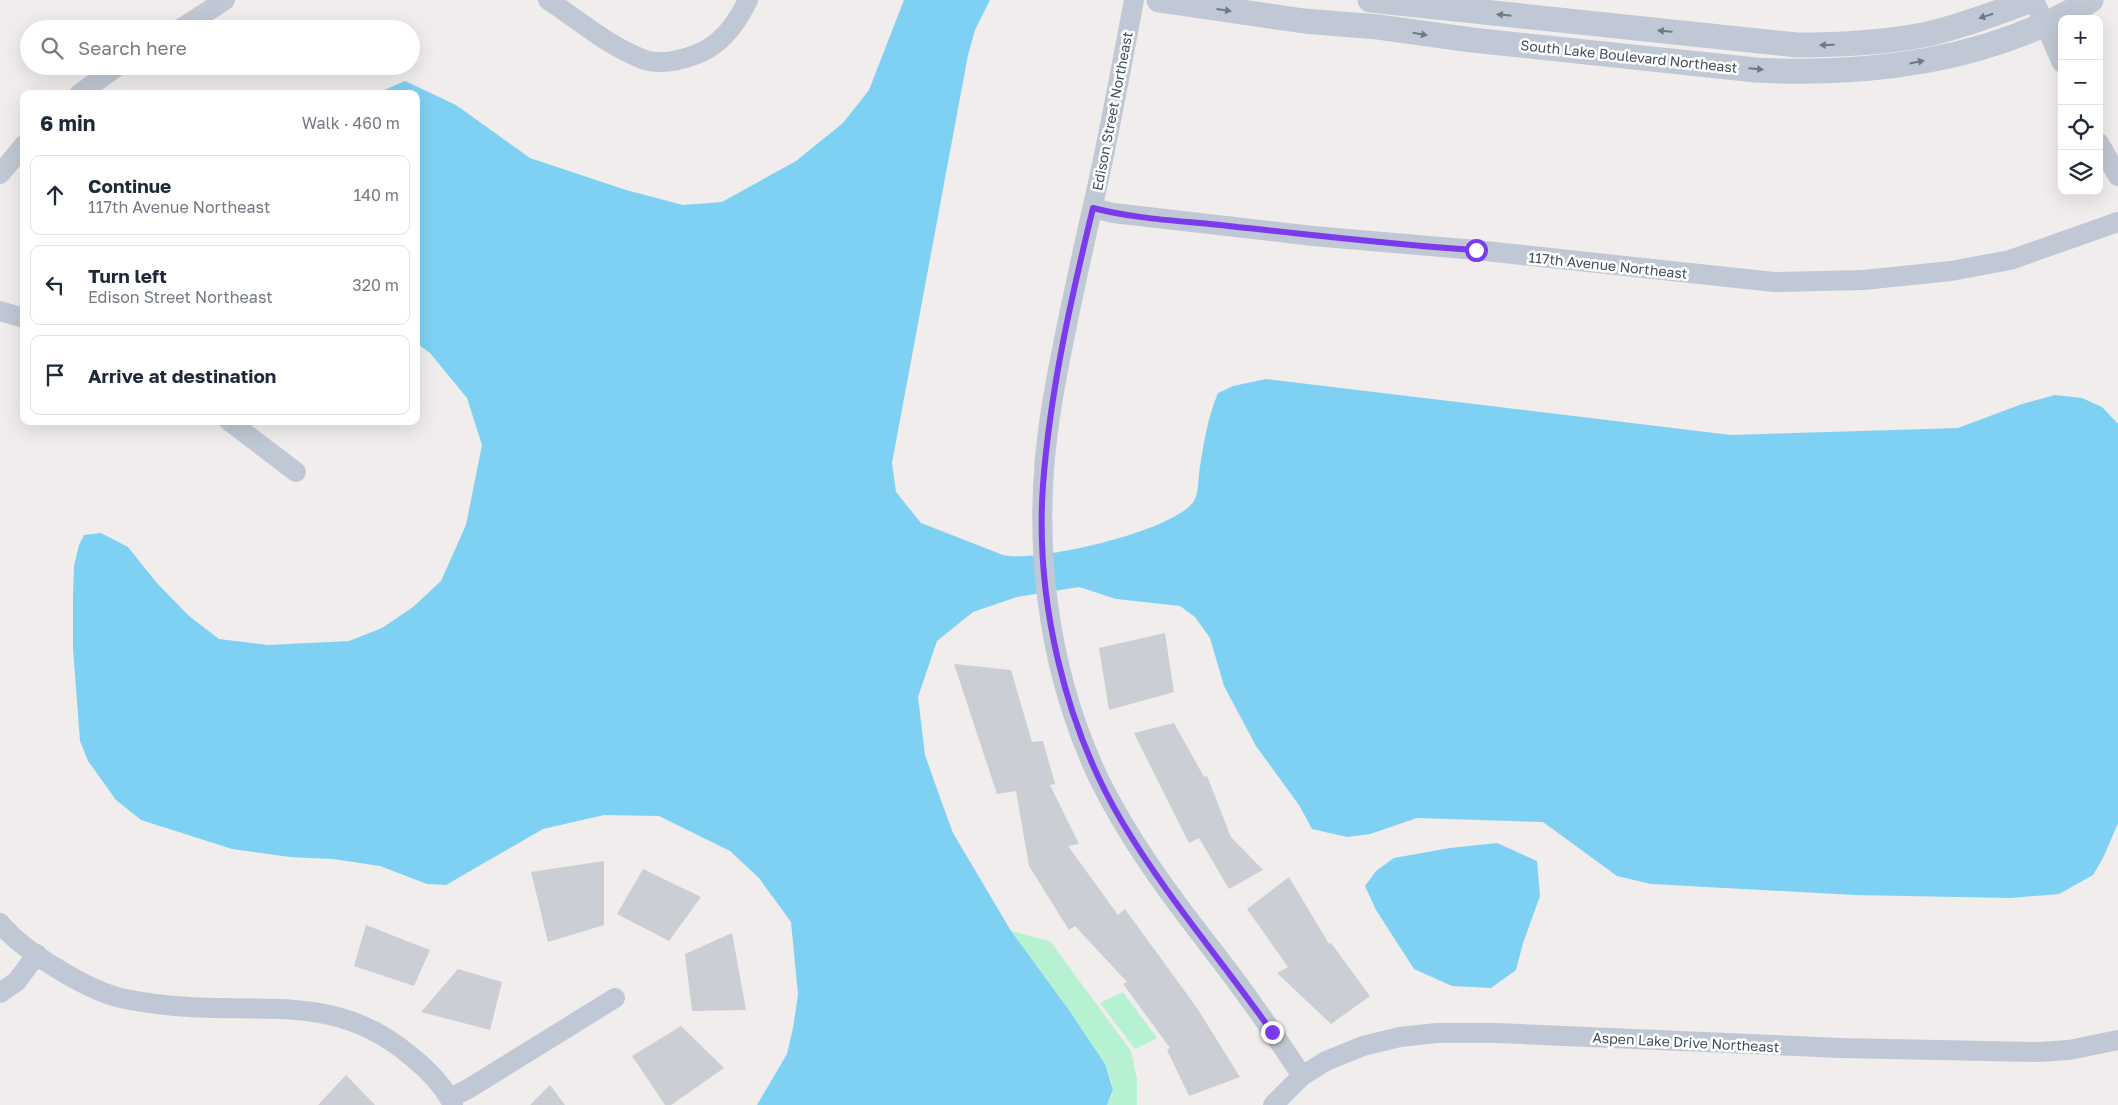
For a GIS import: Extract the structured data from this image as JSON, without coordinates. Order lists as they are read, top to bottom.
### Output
{
  "streets": {
    "street": [
      "South Lake Boulevard Northeast",
      "Edison Street Northeast",
      "117th Avenue Northeast",
      "Aspen Lake Drive Northeast"
    ]
  },
  "crossings": [
    ["Edison Street Northeast", "117th Avenue Northeast"],
    ["Edison Street Northeast", "Aspen Lake Drive Northeast"]
  ],
  "page": {
    "map_buttons": ["+", "−"],
    "search": "Search here",
    "heading": ["6 min", "Walk · 460 m"],
    "list": [
      ["Continue", "117th Avenue Northeast", "140 m"],
      ["Turn left", "Edison Street Northeast", "320 m"],
      "Arrive at destination"
    ]
  }
}
